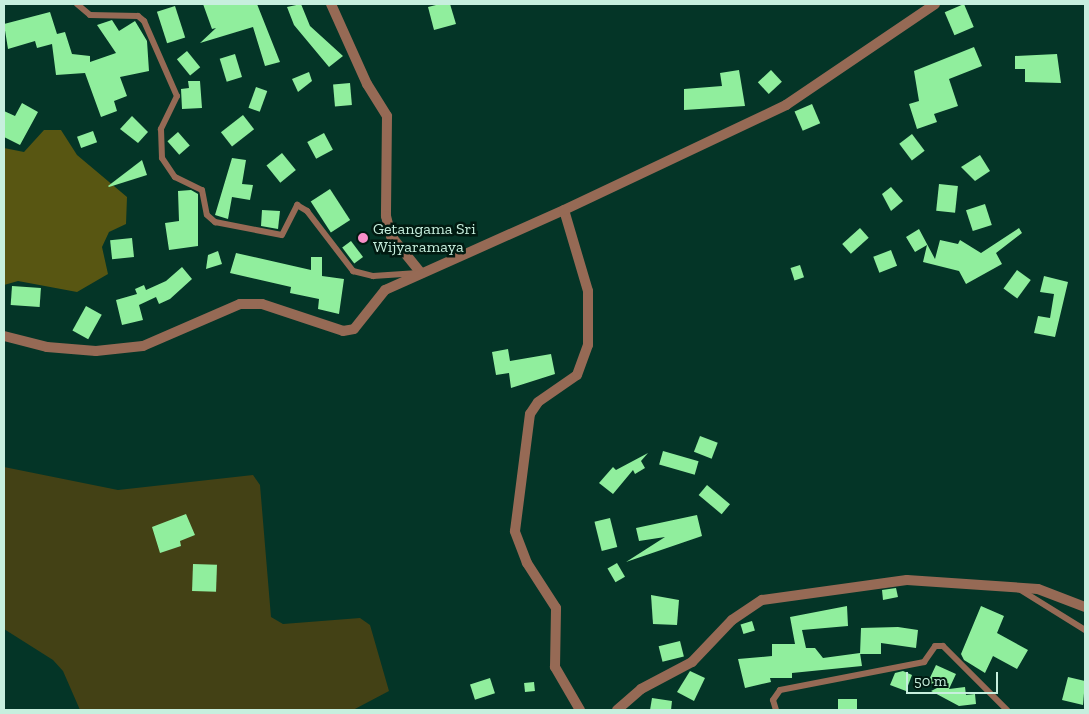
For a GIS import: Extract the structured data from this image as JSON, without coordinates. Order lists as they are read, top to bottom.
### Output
{
  "places": ["Getangama Sri Wijyaramaya"],
  "scale_bar": "50 m"
}
